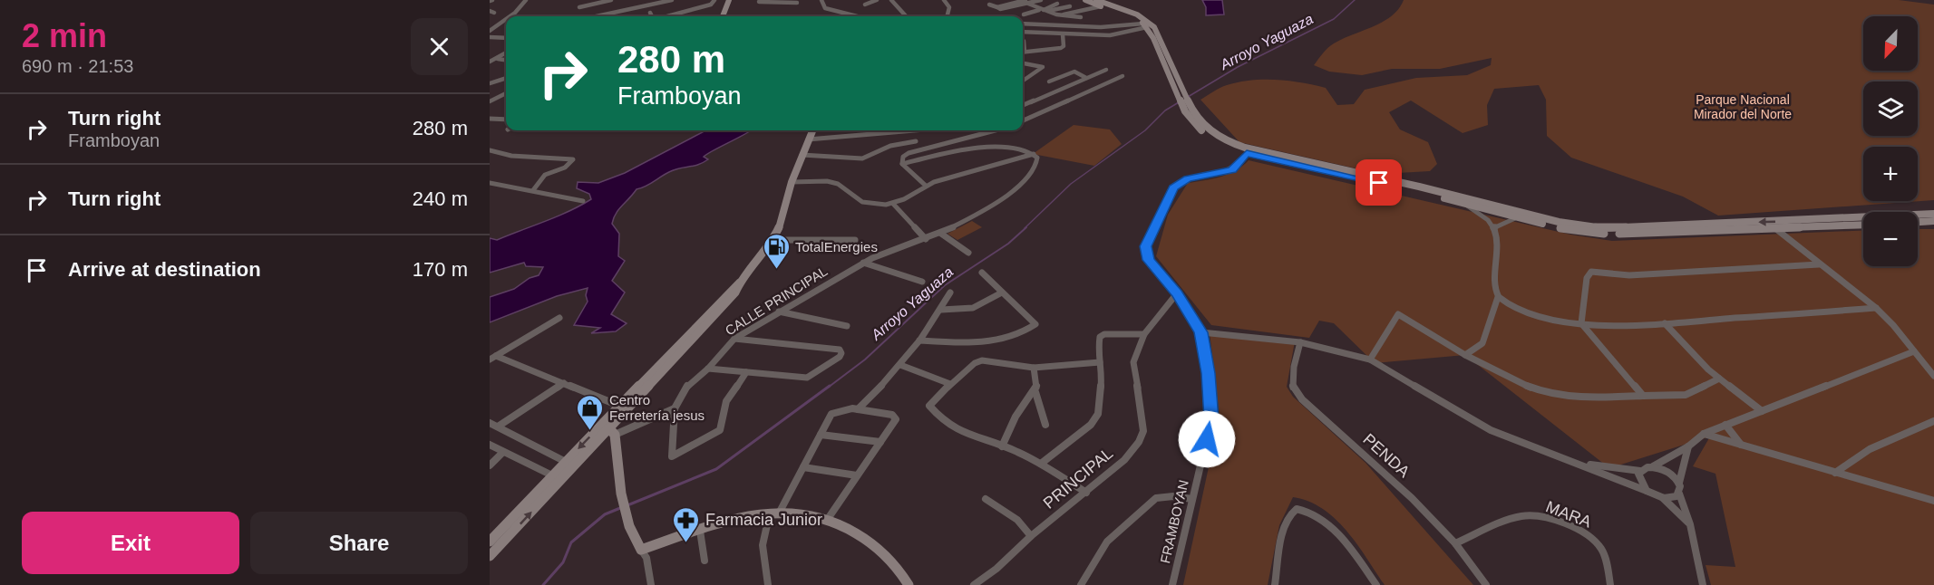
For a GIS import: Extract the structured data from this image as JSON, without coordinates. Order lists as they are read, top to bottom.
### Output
{
  "streets": {
    "street": [
      "CALLE PRINCIPAL",
      "PENDA",
      "PRINCIPAL",
      "MARA",
      "FRAMBOYAN"
    ]
  },
  "crossings": [
    ["PENDA", "MARA"],
    ["PRINCIPAL", "FRAMBOYAN"]
  ],
  "water": ["Arroyo Yaguaza"],
  "parks": ["Parque Nacional Mirador del Norte"],
  "places": {
    "fuel station": ["TotalEnergies"],
    "shop": ["Centro Ferretería jesus"],
    "pharmacy": ["Farmacia Junior"]
  },
  "north": "bottom left",
  "page": {
    "heading": ["2 min", "690 m · 21:53"],
    "map_buttons": ["+", "−"],
    "turn": ["280 m", "Framboyan"],
    "list": [
      {
        "name": "Turn right",
        "note": "Framboyan",
        "value": "280 m"
      },
      {
        "name": "Turn right",
        "value": "240 m"
      },
      {
        "name": "Arrive at destination",
        "value": "170 m"
      }
    ],
    "buttons": ["Exit", "Share"]
  }
}
